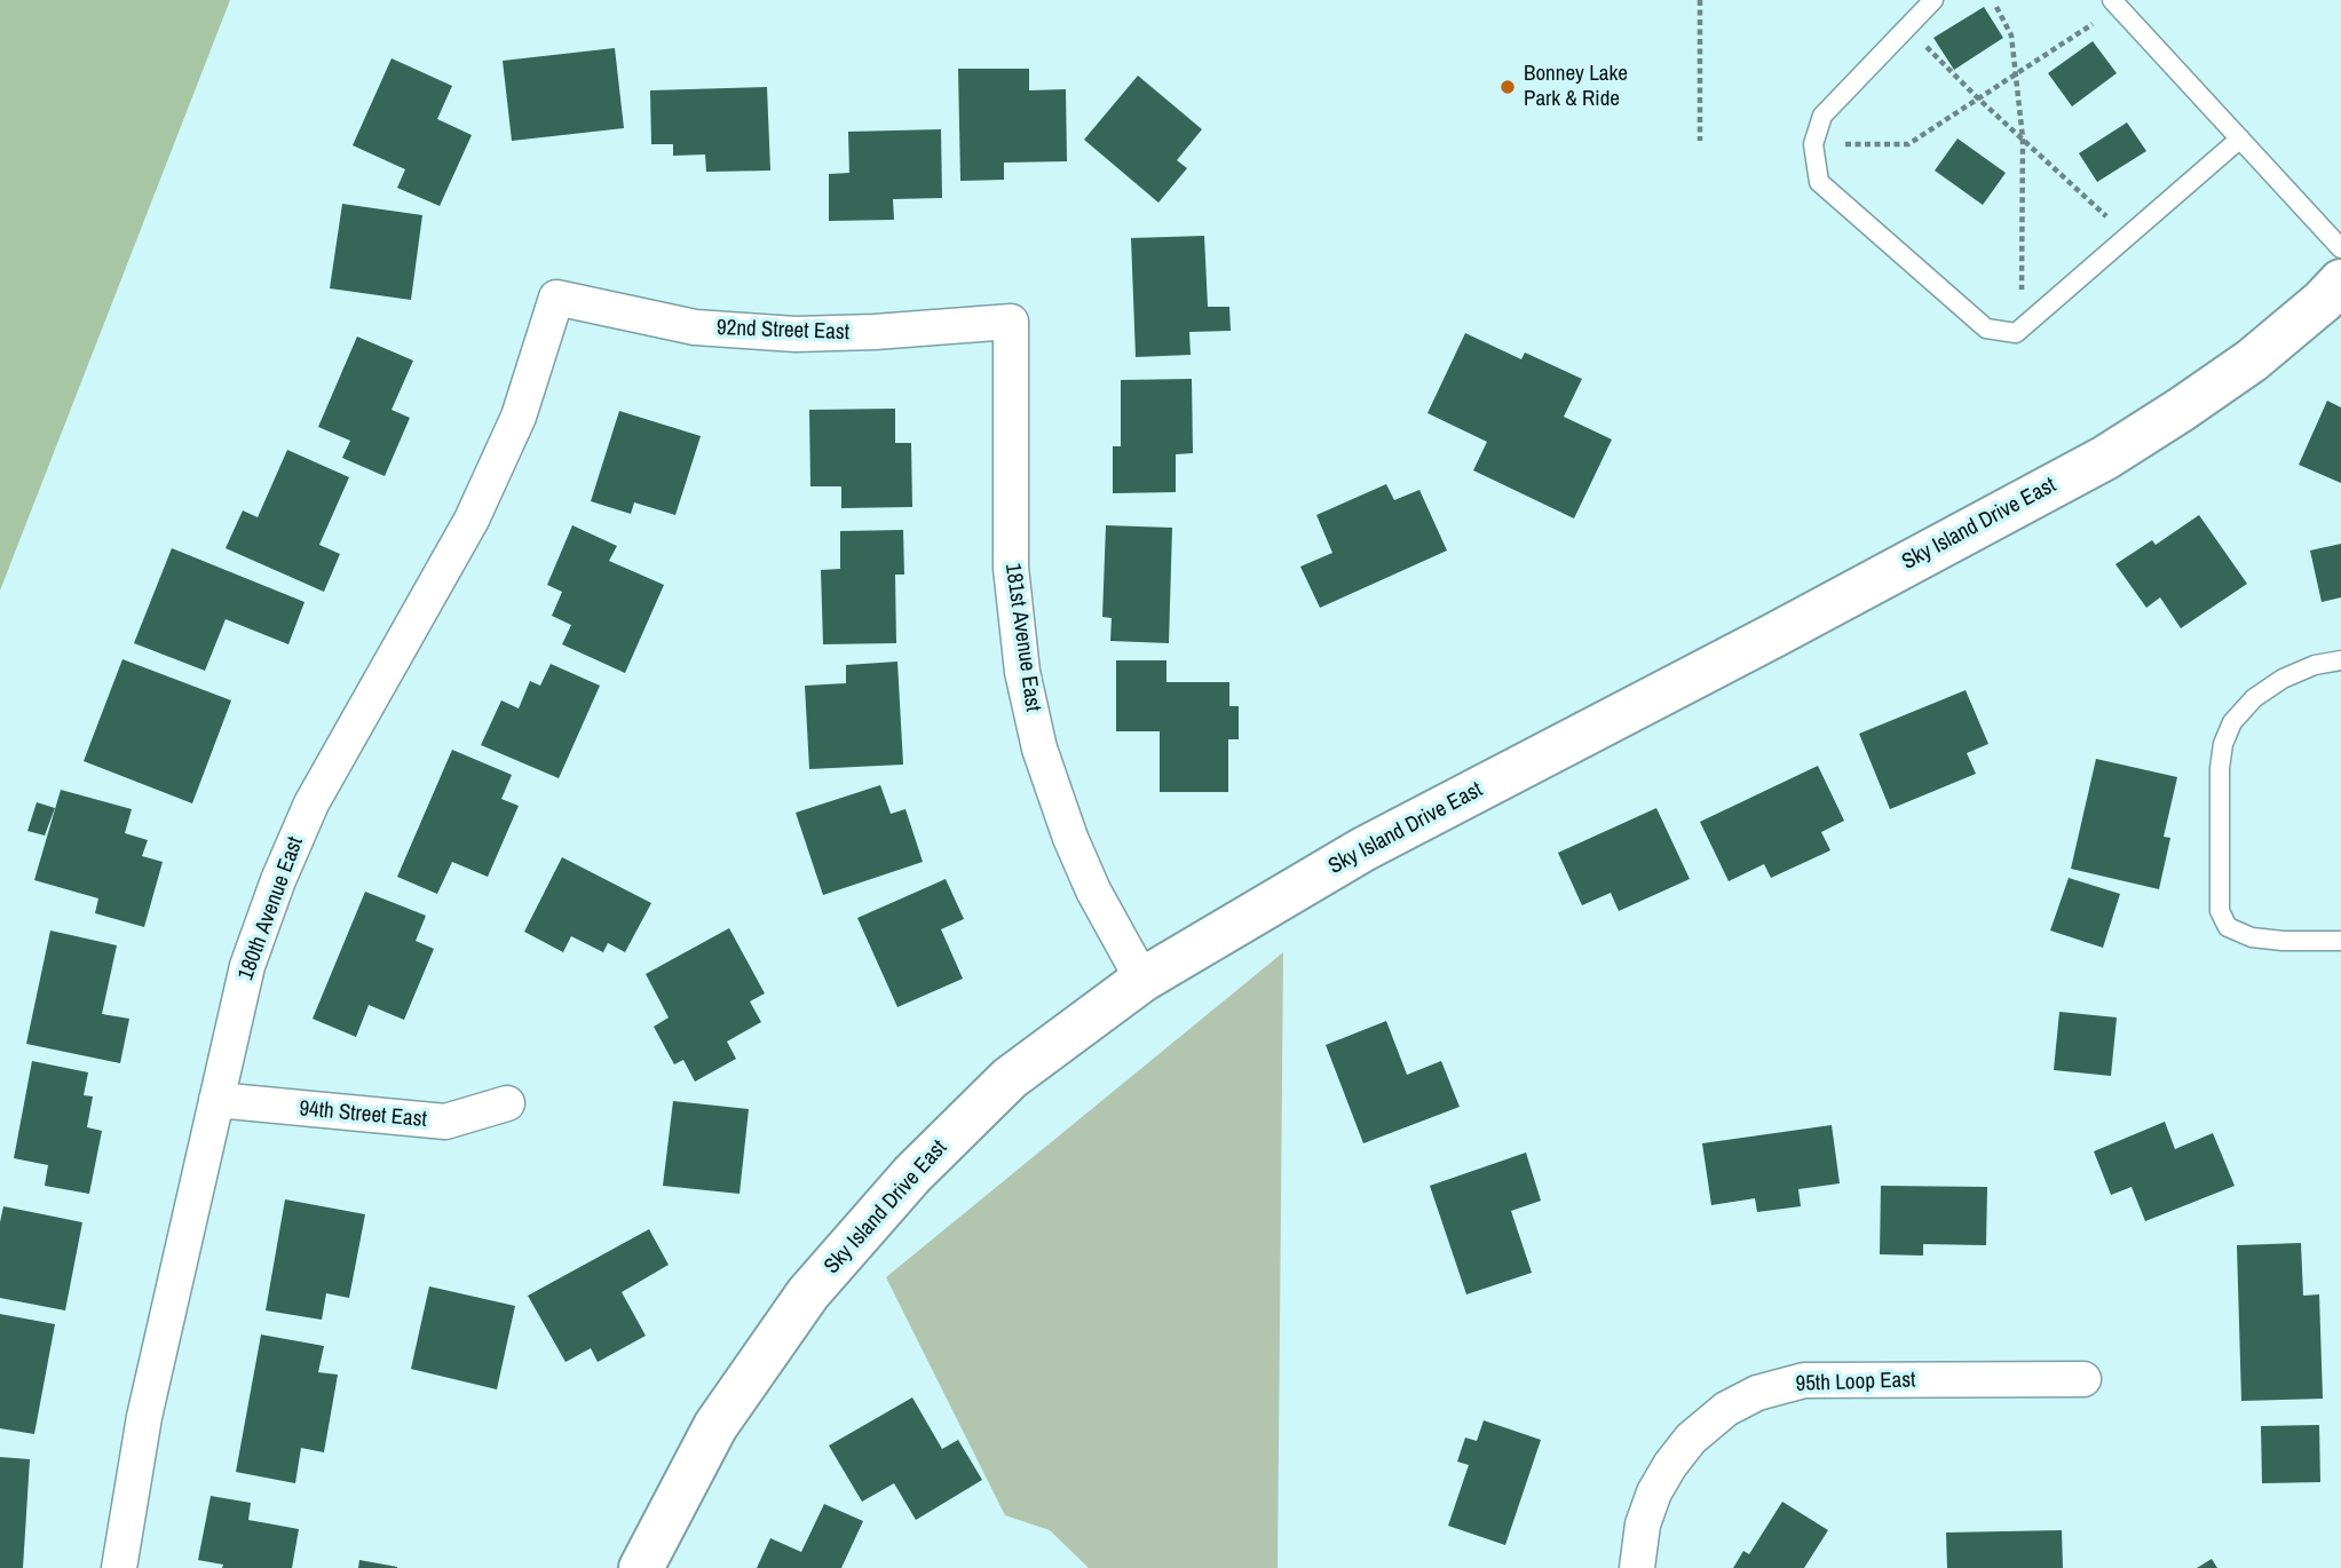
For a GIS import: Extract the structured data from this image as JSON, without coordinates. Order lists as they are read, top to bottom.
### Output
{
  "streets": {
    "street": [
      "92nd Street East",
      "Sky Island Drive East",
      "181st Avenue East",
      "180th Avenue East",
      "94th Street East",
      "95th Loop East"
    ]
  },
  "crossings": [
    ["92nd Street East", "181st Avenue East"],
    ["92nd Street East", "180th Avenue East"],
    ["Sky Island Drive East", "181st Avenue East"],
    ["180th Avenue East", "94th Street East"]
  ],
  "places": ["Bonney Lake Park & Ride"]
}
